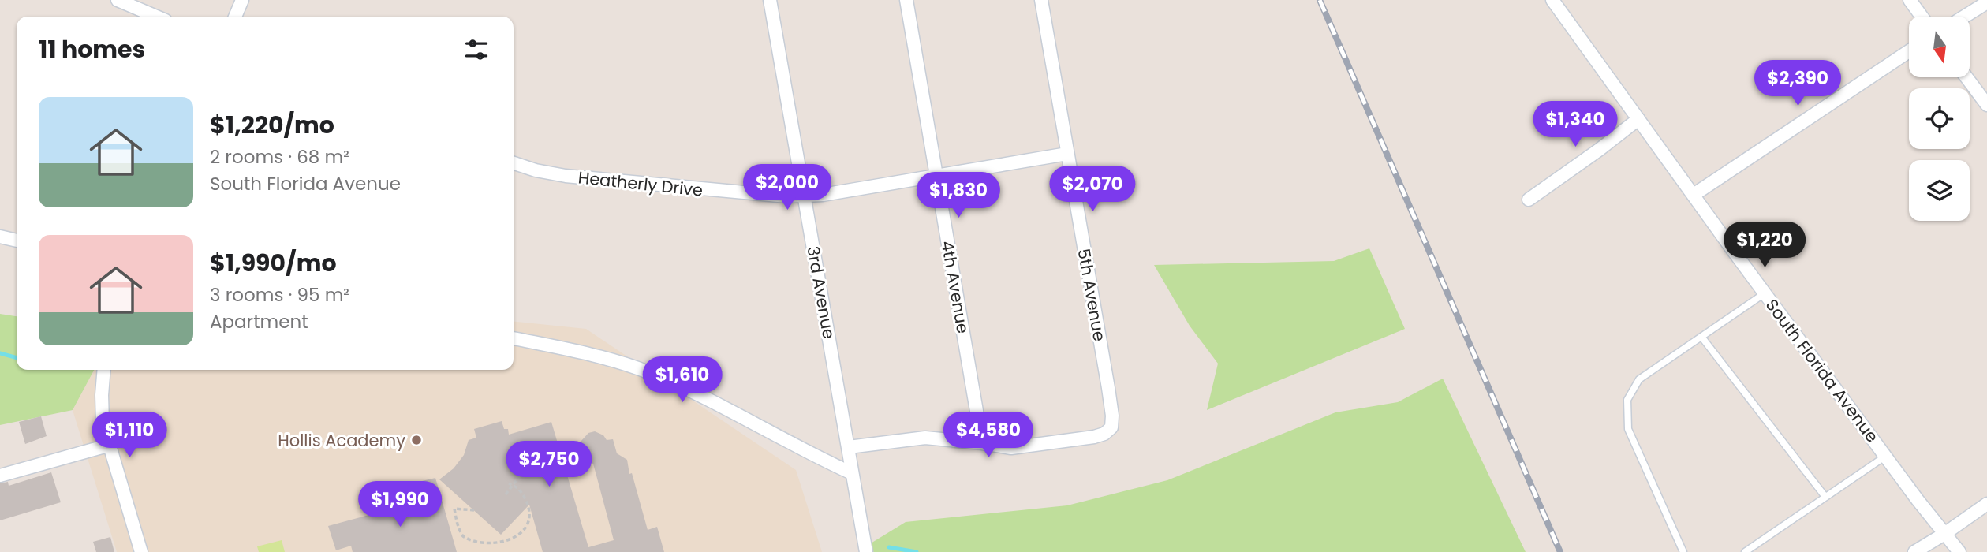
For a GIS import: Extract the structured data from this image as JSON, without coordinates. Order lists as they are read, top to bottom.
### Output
{
  "streets": {
    "street": [
      "Heatherly Drive",
      "4th Avenue",
      "3rd Avenue",
      "5th Avenue",
      "South Florida Avenue"
    ]
  },
  "crossings": [
    ["Heatherly Drive", "4th Avenue"],
    ["Heatherly Drive", "3rd Avenue"],
    ["Heatherly Drive", "5th Avenue"],
    ["4th Avenue", "5th Avenue"]
  ],
  "places": ["Hollis Academy"],
  "north": "bottom",
  "page": {
    "heading": "11 homes",
    "price": [
      "$2,390",
      "$1,340",
      "$2,000",
      "$2,070",
      "$1,830",
      "$1,220",
      "$1,610",
      "$1,110",
      "$4,580",
      "$2,750",
      "$1,990"
    ],
    "list": [
      {
        "name": "$1,220/mo",
        "note": "2 rooms · 68 m² · South Florida Avenue"
      },
      {
        "name": "$1,990/mo",
        "note": "3 rooms · 95 m² · Apartment"
      }
    ]
  }
}
